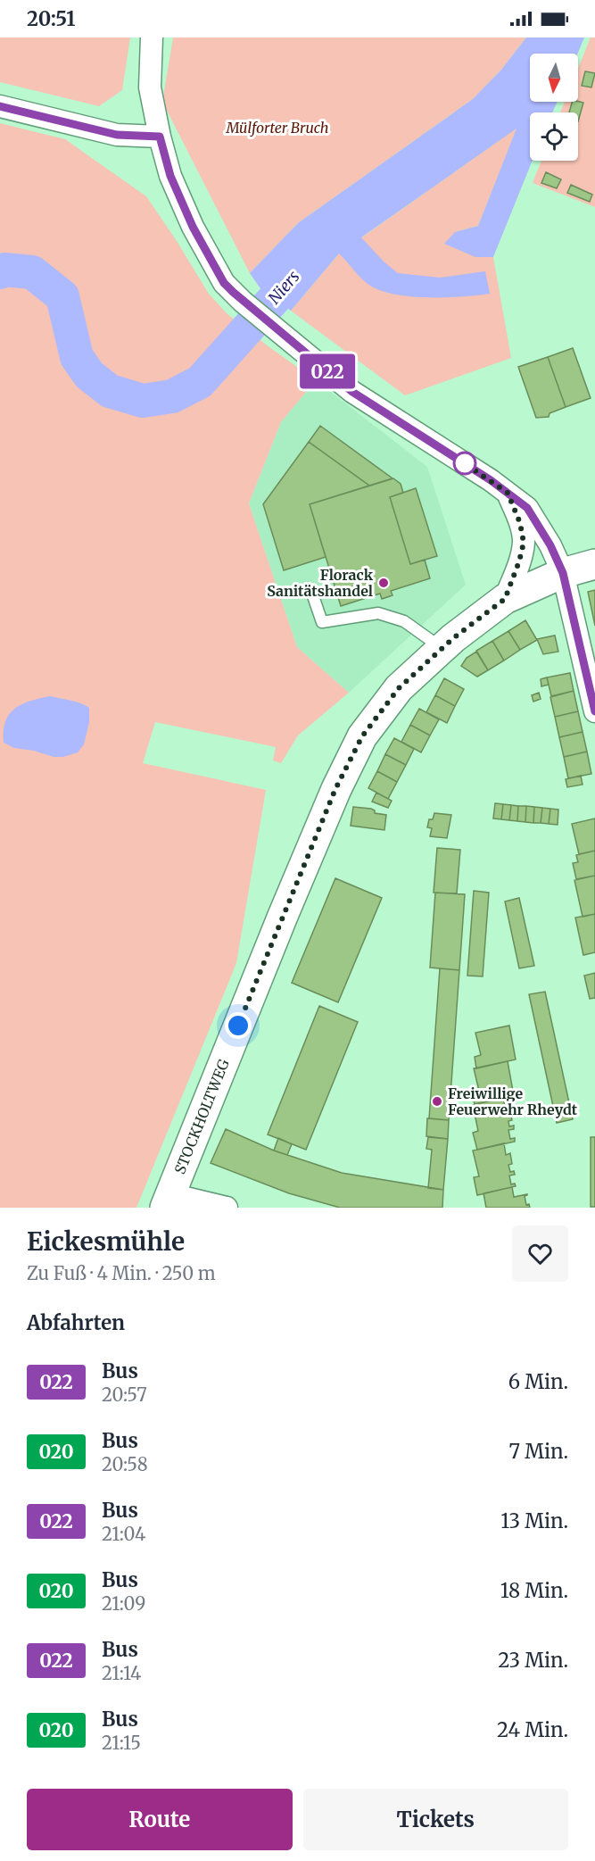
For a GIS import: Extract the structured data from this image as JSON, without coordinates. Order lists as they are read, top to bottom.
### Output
{
  "streets": {
    "main road": ["STOCKHOLTWEG"]
  },
  "water": ["Niers"],
  "parks": ["Mülforter Bruch"],
  "places": ["Florack Sanitätshandel", "Freiwillige Feuerwehr Rheydt"],
  "lines": ["bus line 022"],
  "north": "bottom",
  "page": {
    "status": "20:51",
    "on_map": "022",
    "heading": [
      ["Eickesmühle", "Zu Fuß · 4 Min. · 250 m"],
      "Abfahrten"
    ],
    "list": [
      {
        "mark": "022",
        "name": "Bus",
        "note": "20:57",
        "value": "6 Min."
      },
      {
        "mark": "020",
        "name": "Bus",
        "note": "20:58",
        "value": "7 Min."
      },
      {
        "mark": "022",
        "name": "Bus",
        "note": "21:04",
        "value": "13 Min."
      },
      {
        "mark": "020",
        "name": "Bus",
        "note": "21:09",
        "value": "18 Min."
      },
      {
        "mark": "022",
        "name": "Bus",
        "note": "21:14",
        "value": "23 Min."
      },
      {
        "mark": "020",
        "name": "Bus",
        "note": "21:15",
        "value": "24 Min."
      }
    ],
    "buttons": ["Route", "Tickets"]
  }
}
